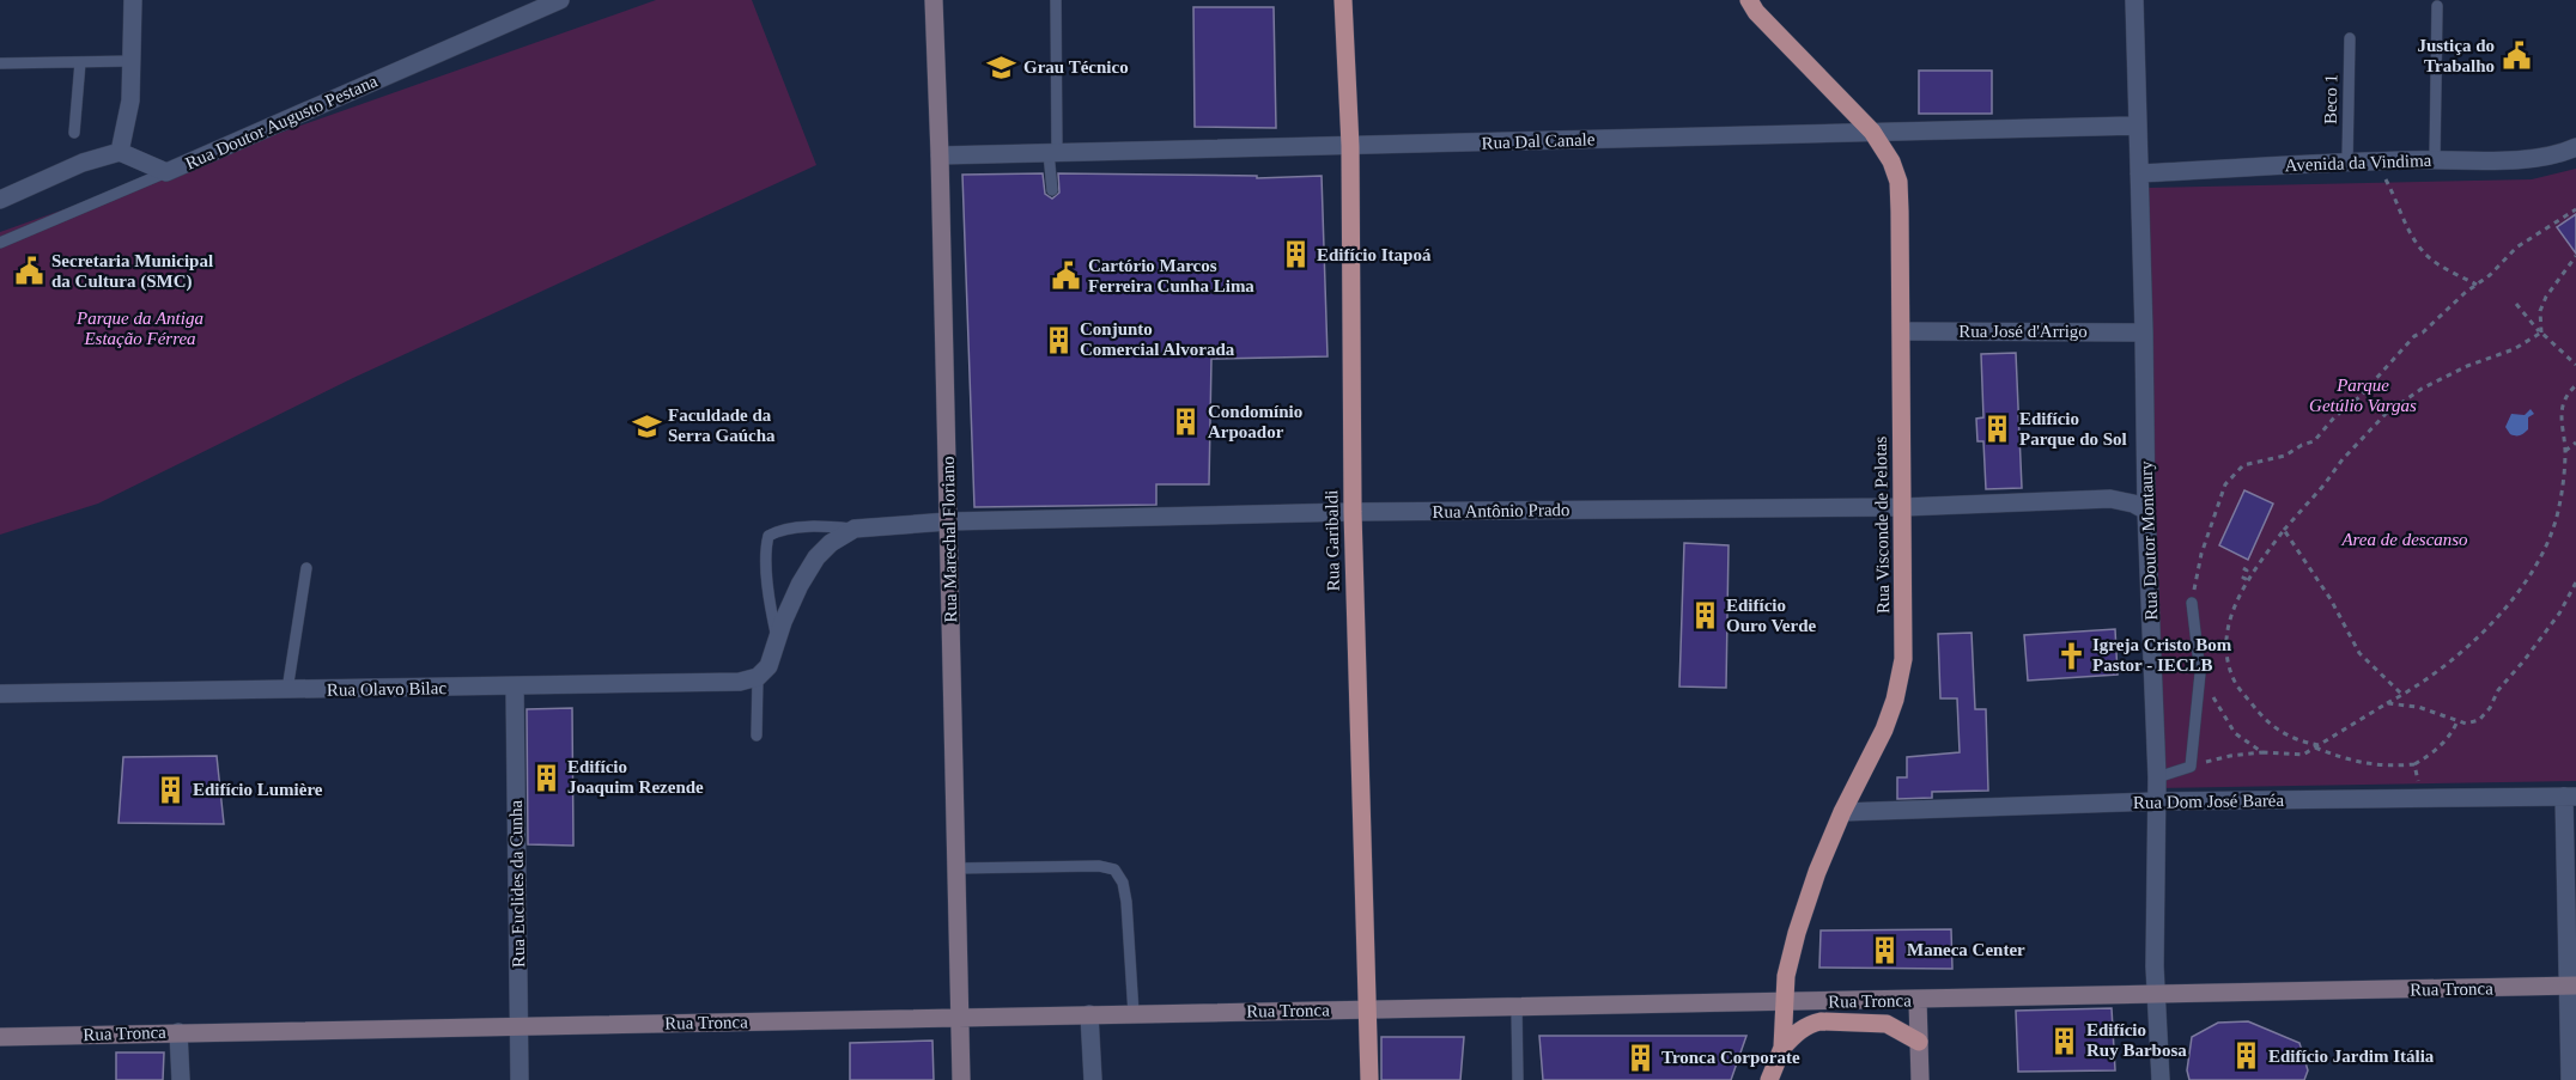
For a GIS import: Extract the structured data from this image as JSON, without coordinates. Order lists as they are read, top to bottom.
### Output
{
  "streets": {
    "main road": ["Rua Visconde de Pelotas", "Rua Garibaldi"],
    "street": [
      "Rua Doutor Augusto Pestana",
      "Rua Dal Canale",
      "Avenida da Vindima",
      "Rua José d'Arrigo",
      "Rua Antônio Prado",
      "Rua Marechal Floriano",
      "Rua Doutor Montaury",
      "Rua Olavo Bilac",
      "Rua Dom José Baréa",
      "Rua Euclides da Cunha",
      "Rua Tronca"
    ],
    "lane": ["Beco 1"]
  },
  "crossings": [
    ["Beco 1", "Avenida da Vindima"],
    ["Rua Dal Canale", "Rua Visconde de Pelotas"],
    ["Rua Dal Canale", "Rua Marechal Floriano"],
    ["Rua Dal Canale", "Rua Garibaldi"],
    ["Rua Dal Canale", "Rua Doutor Montaury"],
    ["Avenida da Vindima", "Rua Doutor Montaury"],
    ["Rua José d'Arrigo", "Rua Visconde de Pelotas"],
    ["Rua José d'Arrigo", "Rua Doutor Montaury"],
    ["Rua Antônio Prado", "Rua Visconde de Pelotas"],
    ["Rua Antônio Prado", "Rua Marechal Floriano"],
    ["Rua Antônio Prado", "Rua Garibaldi"],
    ["Rua Antônio Prado", "Rua Doutor Montaury"],
    ["Rua Antônio Prado", "Rua Olavo Bilac"],
    ["Rua Visconde de Pelotas", "Rua Dom José Baréa"],
    ["Rua Visconde de Pelotas", "Rua Tronca"],
    ["Rua Marechal Floriano", "Rua Tronca"],
    ["Rua Garibaldi", "Rua Tronca"],
    ["Rua Doutor Montaury", "Rua Dom José Baréa"],
    ["Rua Doutor Montaury", "Rua Tronca"],
    ["Rua Olavo Bilac", "Rua Euclides da Cunha"],
    ["Rua Euclides da Cunha", "Rua Tronca"]
  ],
  "parks": ["Parque da Antiga Estação Férrea", "Parque Getúlio Vargas", "Area de descanso"],
  "places": {
    "public building": ["Justiça do Trabalho", "Secretaria Municipal da Cultura (SMC)", "Cartório Marcos Ferreira Cunha Lima"],
    "school or university": ["Grau Técnico", "Faculdade da Serra Gaúcha"],
    "building": [
      "Edifício Itapoá",
      "Conjunto Comercial Alvorada",
      "Condomínio Arpoador",
      "Edifício Parque do Sol",
      "Edifício Ouro Verde",
      "Edifício Joaquim Rezende",
      "Edifício Lumière",
      "Maneca Center",
      "Edifício Ruy Barbosa",
      "Edifício Jardim Itália",
      "Tronca Corporate"
    ],
    "church": ["Igreja Cristo Bom Pastor - IECLB"]
  }
}
